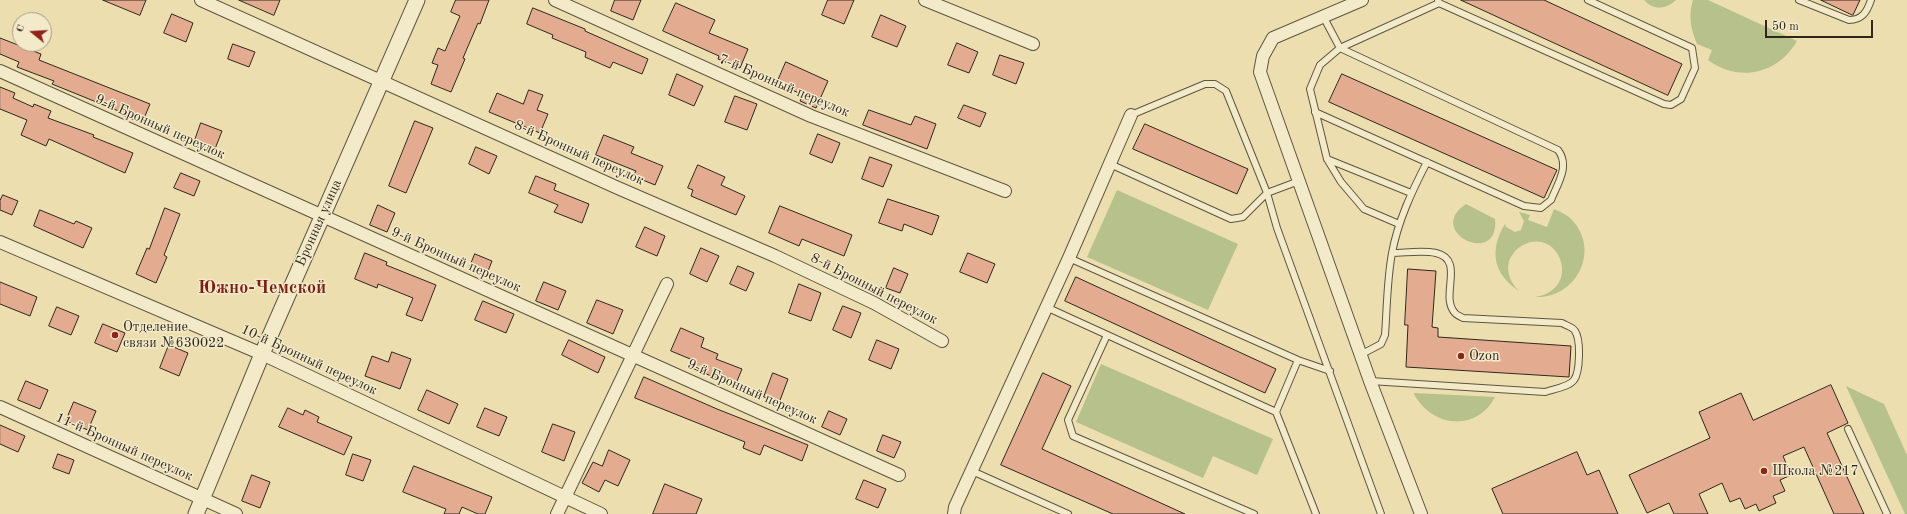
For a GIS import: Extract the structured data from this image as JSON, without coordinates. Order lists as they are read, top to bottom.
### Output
{
  "streets": {
    "street": [
      "7-й Бронный переулок",
      "9-й Бронный переулок",
      "8-й Бронный переулок",
      "Бронная улица",
      "10-й Бронный переулок",
      "11-й Бронный переулок"
    ]
  },
  "crossings": [
    ["9-й Бронный переулок", "Бронная улица"],
    ["8-й Бронный переулок", "Бронная улица"],
    ["Бронная улица", "10-й Бронный переулок"],
    ["Бронная улица", "11-й Бронный переулок"]
  ],
  "districts": ["Южно-Чемской"],
  "places": ["Отделение связи №630022", "Ozon", "Школа №217"],
  "scale_bar": "50 m",
  "north": "left"
}
